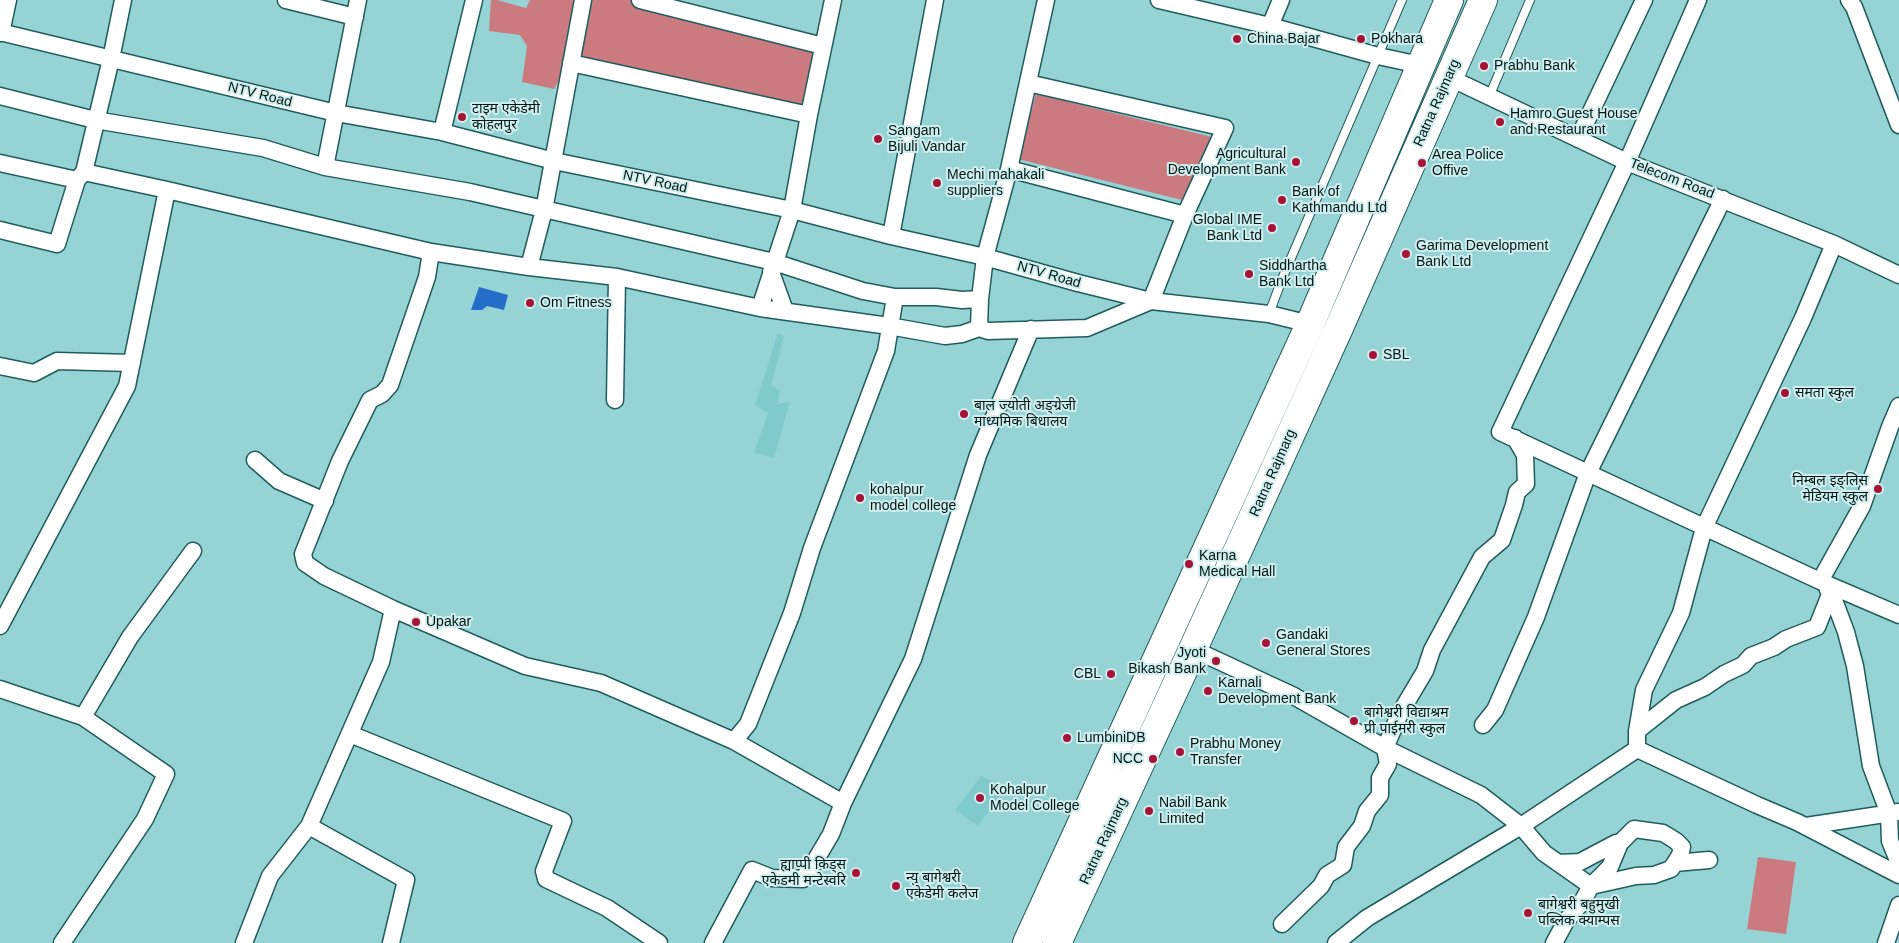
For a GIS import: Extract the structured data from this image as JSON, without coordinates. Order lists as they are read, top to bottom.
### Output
{
  "streets": {
    "highway": ["Ratna Rajmarg"],
    "street": ["NTV Road", "Telecom Road"]
  },
  "crossings": [
    ["NTV Road", "Ratna Rajmarg"],
    ["Ratna Rajmarg", "Telecom Road"]
  ],
  "places": [
    "China Bajar",
    "Pokhara",
    "Prabhu Bank",
    "टाइम एकेडेमी कोहलपुर",
    "Hamro Guest House and Restaurant",
    "Sangam Bijuli Vandar",
    "Agricultural Development Bank",
    "Area Police Offive",
    "Mechi mahakali suppliers",
    "Bank of Kathmandu Ltd",
    "Global IME Bank Ltd",
    "Garima Development Bank Ltd",
    "Siddhartha Bank Ltd",
    "Om Fitness",
    "SBL",
    "समता स्कुल",
    "बाल ज्योती अङ्ग्रेजी माध्यमिक बिधालय",
    "निम्बल इङ्लिस मेडियम स्कुल",
    "kohalpur model college",
    "Karna Medical Hall",
    "Upakar",
    "Gandaki General Stores",
    "Jyoti Bikash Bank",
    "CBL",
    "Karnali Development Bank",
    "बागेश्वरी विद्याश्रम प्री पाईमरी स्कुल",
    "LumbiniDB",
    "Prabhu Money Transfer",
    "NCC",
    "Kohalpur Model College",
    "Nabil Bank Limited",
    "ह्याप्पी किड्स एकेडमी मन्टेस्वरि",
    "न्यु बागेश्वरी एकेडेमी कलेज",
    "बागेश्वरी बहुमुखी पब्लिक क्याम्पस"
  ]
}
